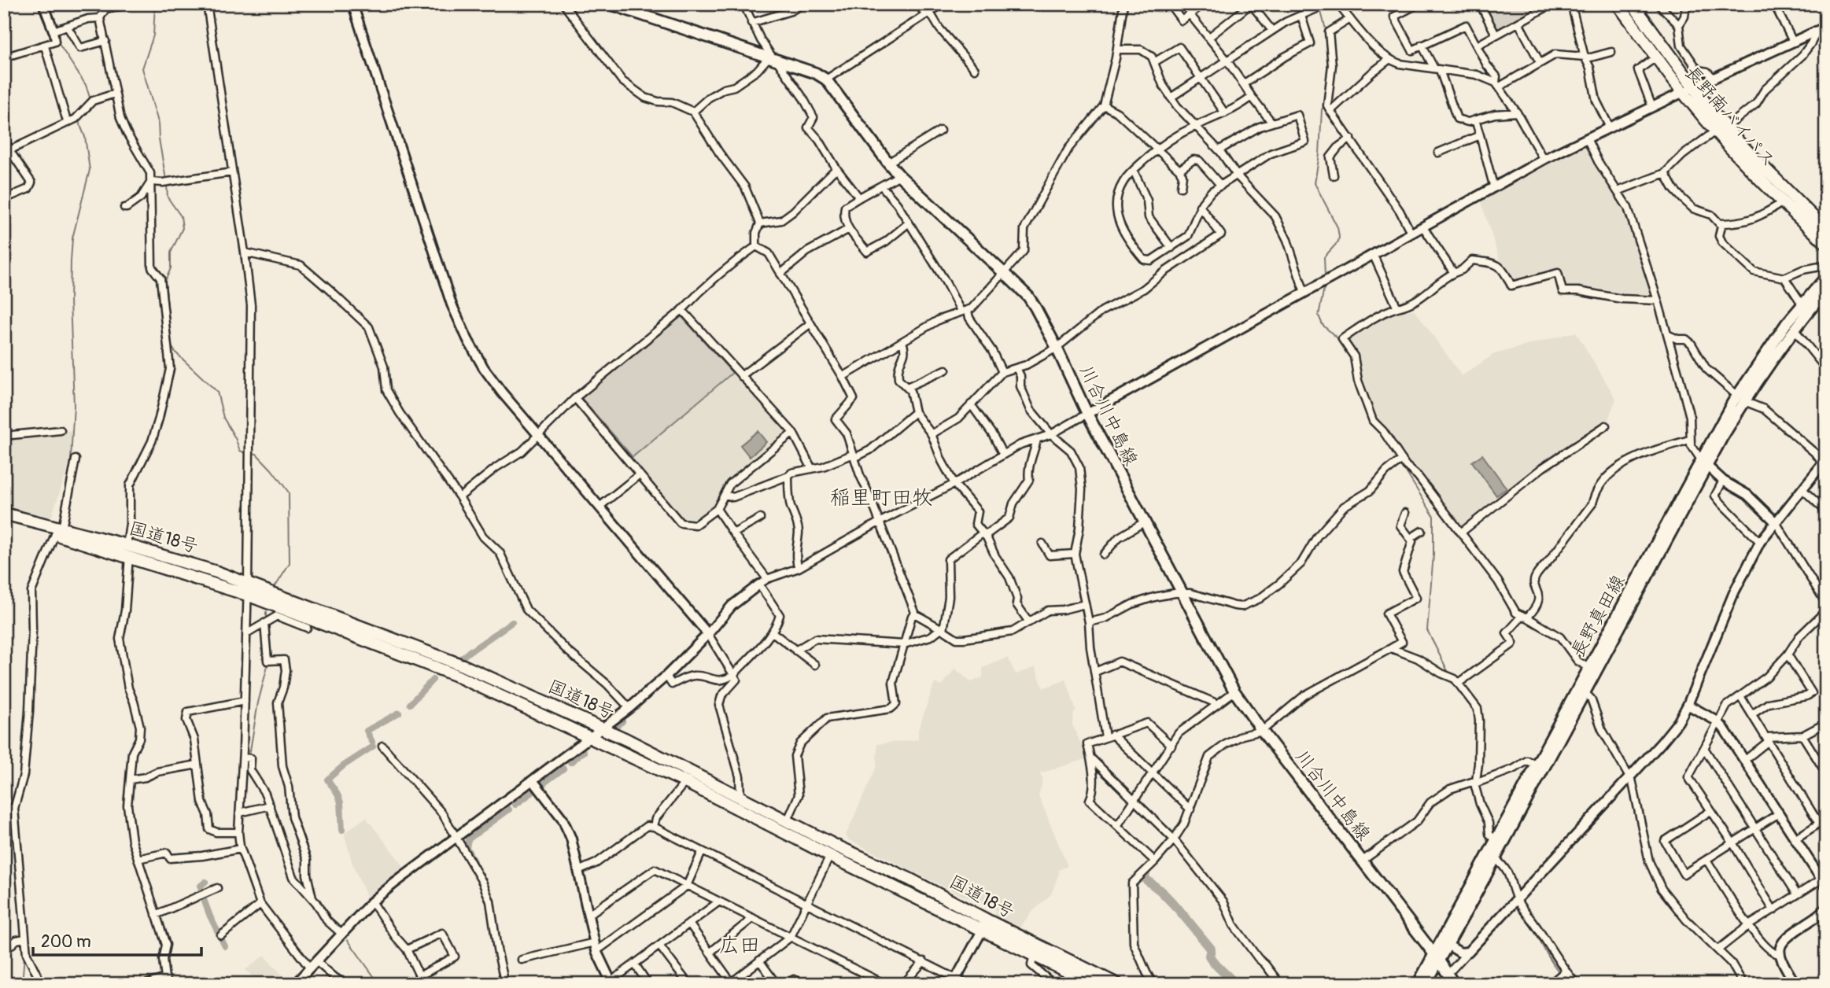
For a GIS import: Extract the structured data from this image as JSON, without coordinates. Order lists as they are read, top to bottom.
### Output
{
  "streets": {
    "highway": ["長野南バイパス", "国道18号"],
    "main road": ["川合川中島線", "長野真田線"]
  },
  "crossings": [
    ["川合川中島線", "長野真田線"]
  ],
  "districts": ["稲里町田牧", "広田"],
  "scale_bar": "200 m"
}
